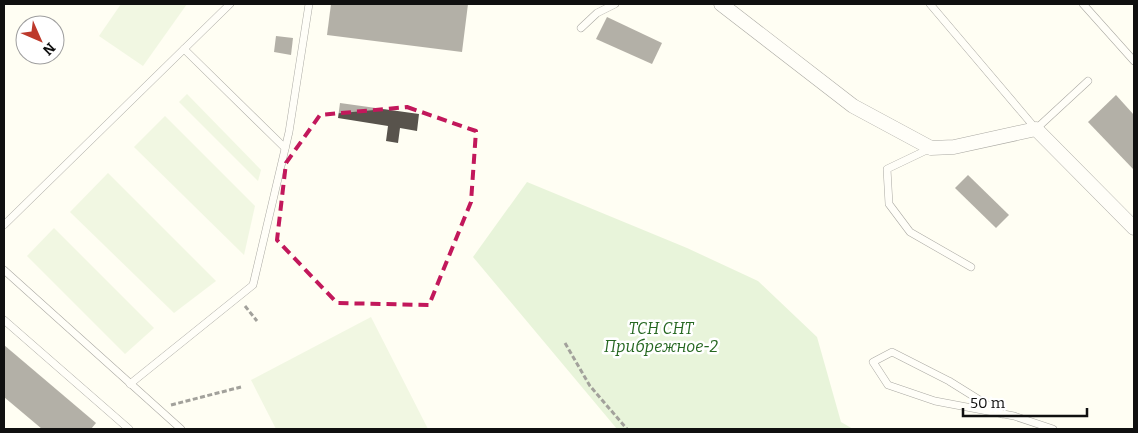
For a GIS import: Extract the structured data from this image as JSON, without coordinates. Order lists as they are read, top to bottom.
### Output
{
  "parks": ["ТСН СНТ Прибрежное-2"],
  "scale_bar": "50 m",
  "north": "bottom right"
}
